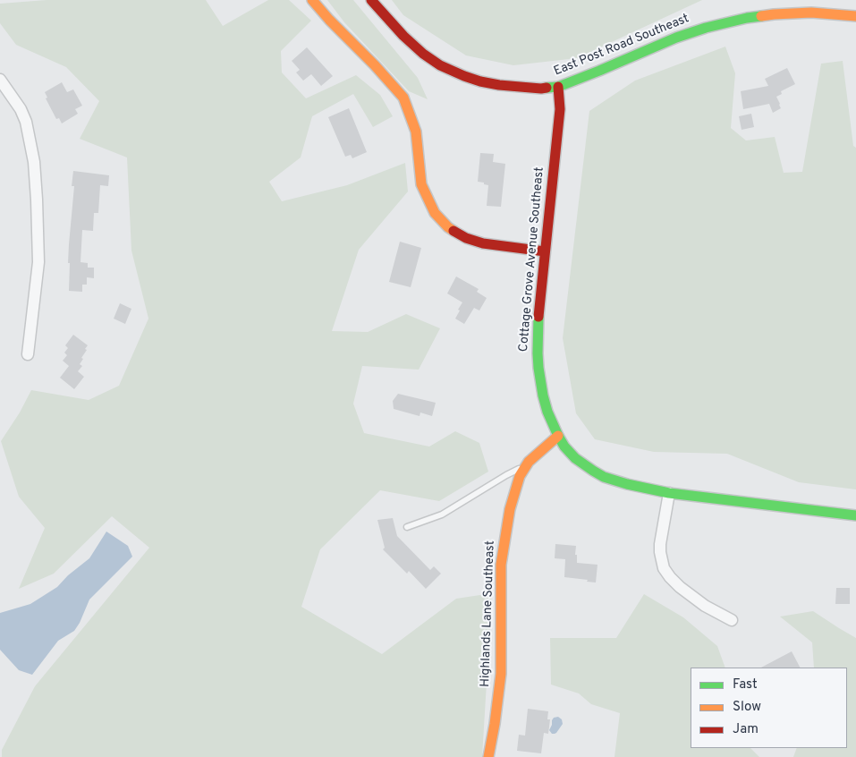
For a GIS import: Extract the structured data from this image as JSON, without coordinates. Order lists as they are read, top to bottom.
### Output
{
  "streets": {
    "main road": ["East Post Road Southeast", "Cottage Grove Avenue Southeast", "Highlands Lane Southeast"]
  },
  "crossings": [
    ["East Post Road Southeast", "Cottage Grove Avenue Southeast"],
    ["Cottage Grove Avenue Southeast", "Highlands Lane Southeast"]
  ],
  "legend": ["Fast", "Slow", "Jam"]
}
